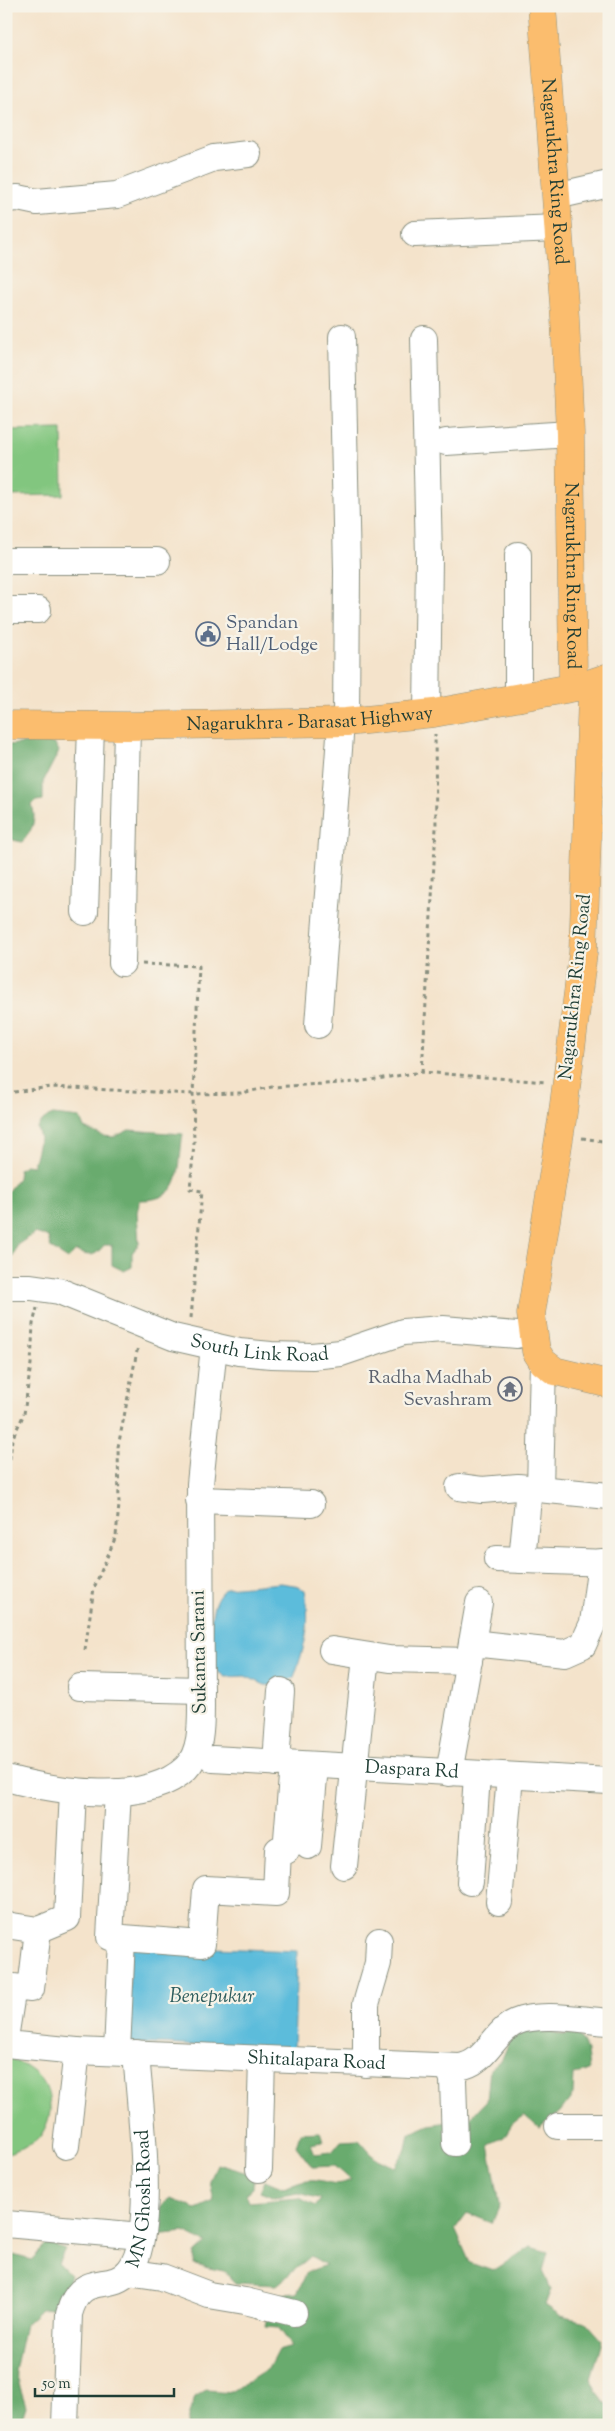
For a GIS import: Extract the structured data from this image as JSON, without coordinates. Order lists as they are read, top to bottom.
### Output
{
  "streets": {
    "main road": ["Nagarukhra Ring Road", "Nagarukhra - Barasat Highway"],
    "street": [
      "South Link Road",
      "Sukanta Sarani",
      "Daspara Rd",
      "Shitalapara Road",
      "MN Ghosh Road"
    ]
  },
  "crossings": [
    ["Nagarukhra Ring Road", "Nagarukhra - Barasat Highway"],
    ["Nagarukhra Ring Road", "South Link Road"],
    ["South Link Road", "Sukanta Sarani"],
    ["Shitalapara Road", "MN Ghosh Road"]
  ],
  "water": ["Benepukur"],
  "places": {
    "public building": ["Spandan Hall/Lodge"],
    "temple": ["Radha Madhab Sevashram"]
  },
  "scale_bar": "50 m"
}
